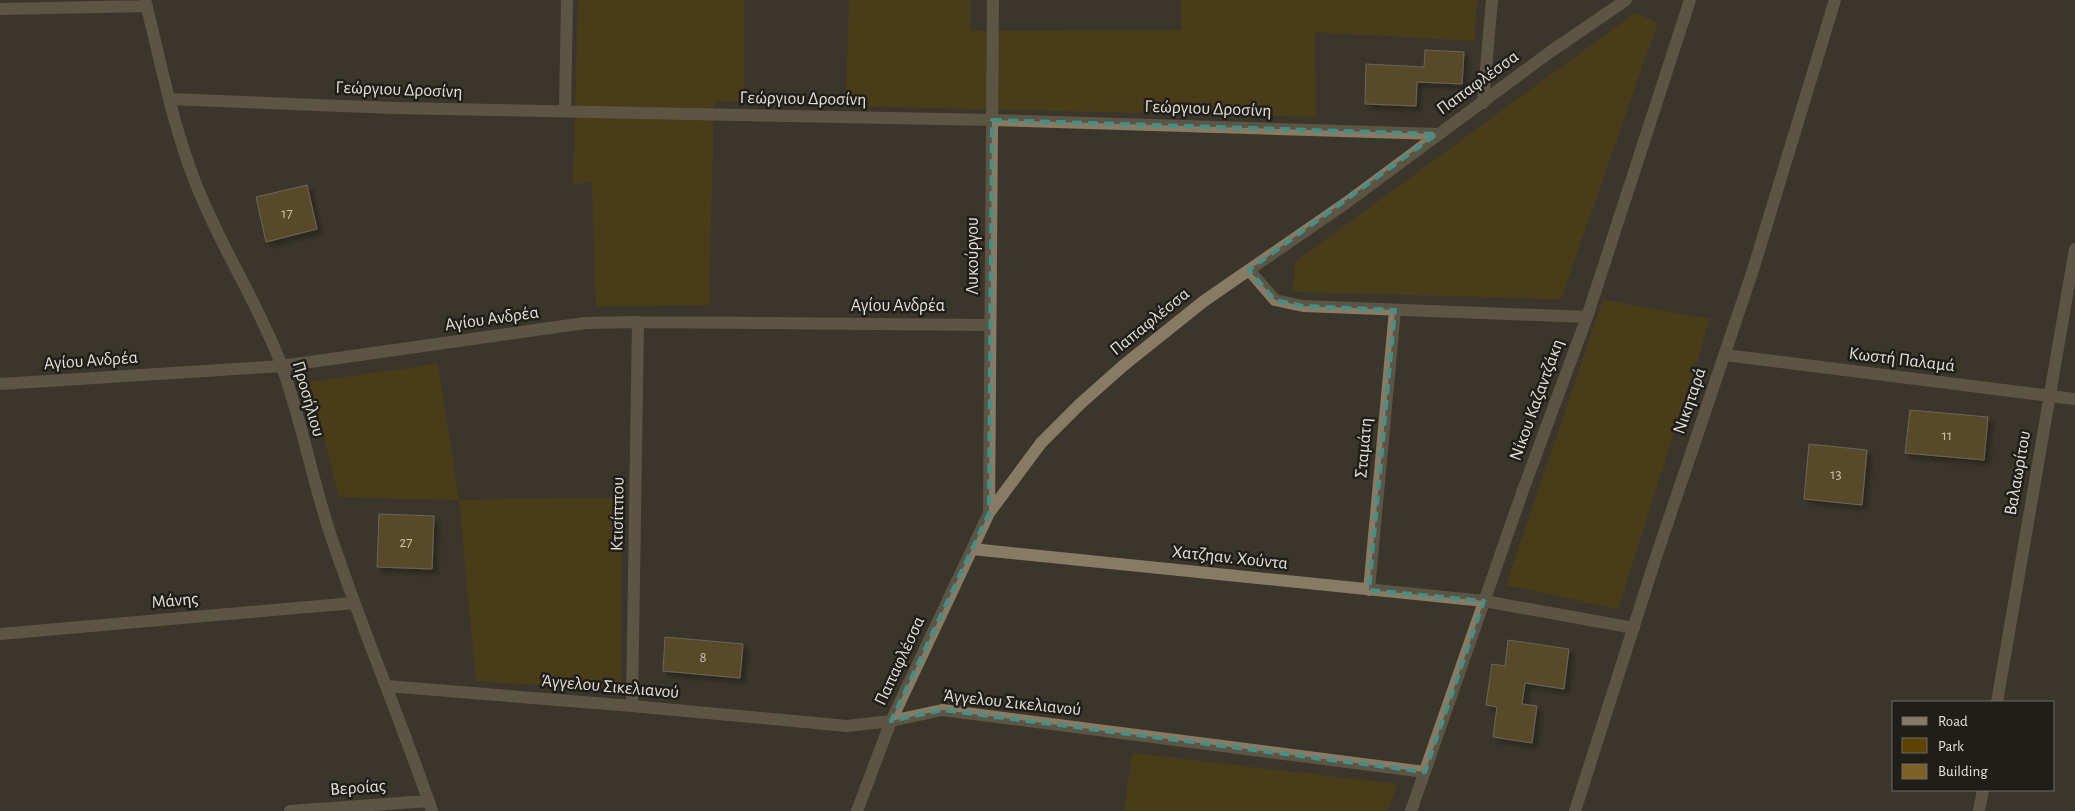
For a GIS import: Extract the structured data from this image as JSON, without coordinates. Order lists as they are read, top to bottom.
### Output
{
  "streets": {
    "street": [
      "Παπαφλέσσα",
      "Γεώργιου Δροσίνη",
      "Λυκούργου",
      "Αγίου Ανδρέα",
      "Κωστή Παλαμά",
      "Προσήλιου",
      "Νίκου Καζαντζάκη",
      "Νικηταρά",
      "Σταμάτη",
      "Βαλαωρίτου",
      "Κτισίππου",
      "Χατζηαν. Χούντα",
      "Μάνης",
      "Άγγελου Σικελιανού",
      "Βεροίας"
    ]
  },
  "crossings": [
    ["Παπαφλέσσα", "Γεώργιου Δροσίνη"],
    ["Παπαφλέσσα", "Λυκούργου"],
    ["Παπαφλέσσα", "Χατζηαν. Χούντα"],
    ["Παπαφλέσσα", "Άγγελου Σικελιανού"],
    ["Γεώργιου Δροσίνη", "Λυκούργου"],
    ["Γεώργιου Δροσίνη", "Προσήλιου"],
    ["Λυκούργου", "Αγίου Ανδρέα"],
    ["Αγίου Ανδρέα", "Προσήλιου"],
    ["Αγίου Ανδρέα", "Κτισίππου"],
    ["Κωστή Παλαμά", "Νικηταρά"],
    ["Κωστή Παλαμά", "Βαλαωρίτου"],
    ["Προσήλιου", "Μάνης"],
    ["Προσήλιου", "Άγγελου Σικελιανού"],
    ["Προσήλιου", "Βεροίας"],
    ["Νίκου Καζαντζάκη", "Χατζηαν. Χούντα"],
    ["Νίκου Καζαντζάκη", "Άγγελου Σικελιανού"],
    ["Νικηταρά", "Χατζηαν. Χούντα"],
    ["Σταμάτη", "Χατζηαν. Χούντα"],
    ["Κτισίππου", "Άγγελου Σικελιανού"]
  ],
  "house_numbers": [
    "17",
    "11",
    "13",
    "27",
    "8"
  ],
  "legend": ["Road", "Park", "Building"]
}
